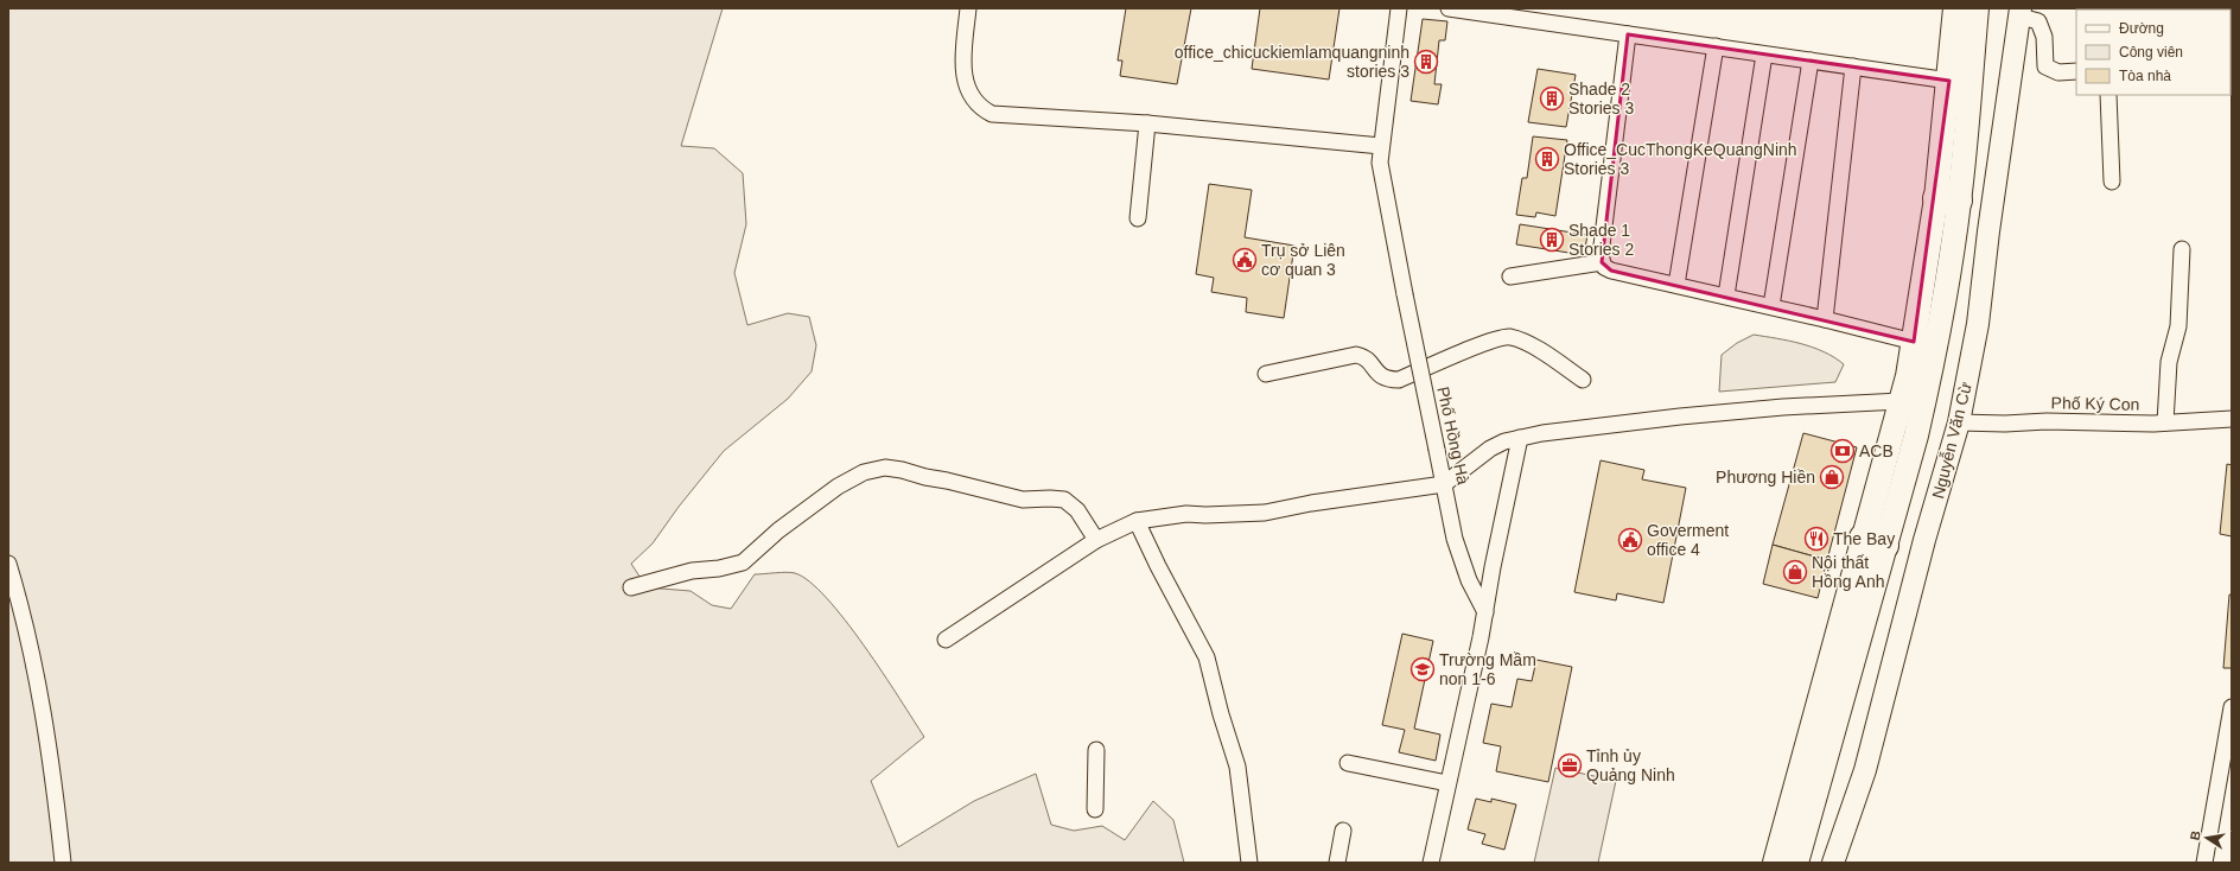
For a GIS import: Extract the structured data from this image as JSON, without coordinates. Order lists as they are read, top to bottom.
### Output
{
  "streets": {
    "street": ["Phố Ký Con", "Phố Hồng Hà", "Nguyễn Văn Cừ"]
  },
  "crossings": [
    ["Phố Ký Con", "Nguyễn Văn Cừ"]
  ],
  "places": {
    "building": [
      "office_chicuckiemlamquangninh stories 3",
      "Shade 2 Stories 3",
      "Office_CucThongKeQuangNinh Stories 3",
      "Shade 1 Stories 2"
    ],
    "public building": ["Trụ sở Liên cơ quan 3", "Goverment office 4"],
    "bank": ["ACB"],
    "shop": ["Phương Hiền", "Nội thất Hồng Anh"],
    "restaurant": ["The Bay"],
    "school or university": ["Trường Mầm non 1-6"],
    "office": ["Tỉnh ủy Quảng Ninh"]
  },
  "legend": ["Đường", "Công viên", "Tòa nhà"],
  "north": "left"
}
